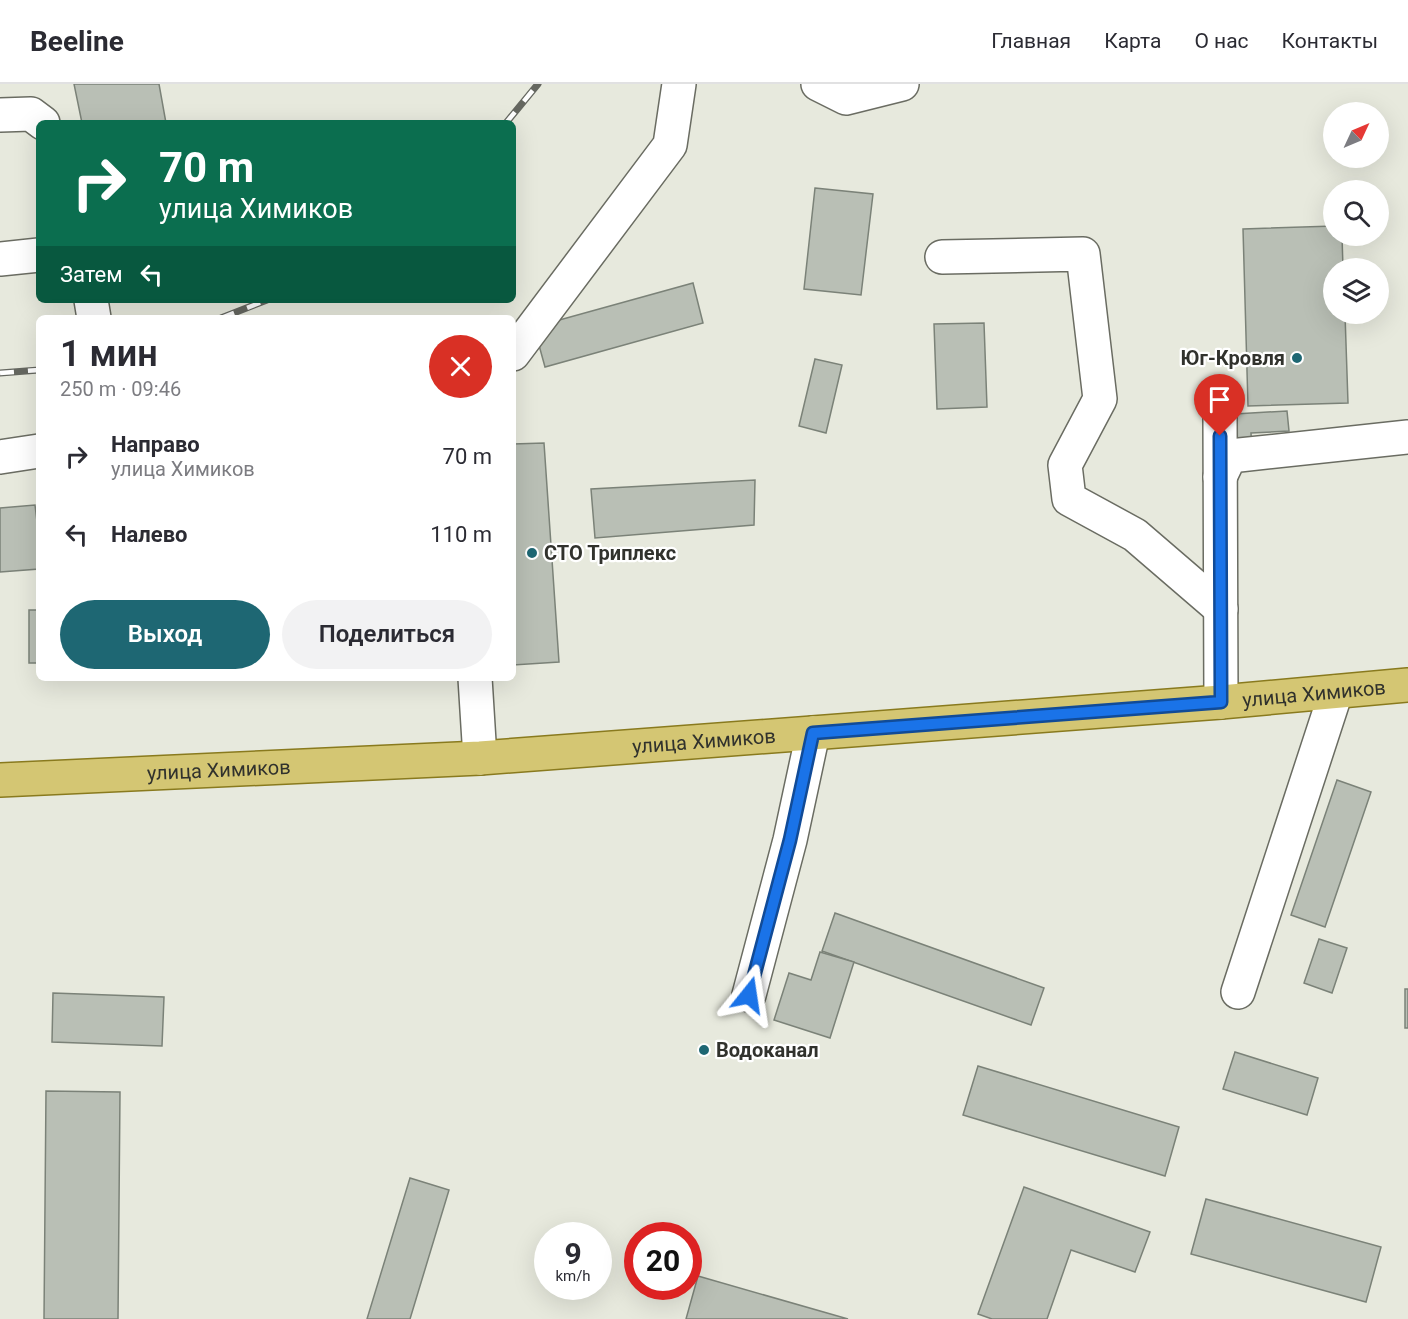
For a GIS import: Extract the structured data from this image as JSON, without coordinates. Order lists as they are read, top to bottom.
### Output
{
  "streets": {
    "main road": ["улица Химиков"]
  },
  "places": ["Юг-Кровля", "СТО Триплекс", "Водоканал"],
  "north": "top right",
  "page": {
    "header": "Beeline",
    "nav": [
      "Главная",
      "Карта",
      "О нас",
      "Контакты"
    ],
    "turn": ["70 m", "улица Химиков"],
    "then": "Затем",
    "heading": ["1 мин", "250 m · 09:46"],
    "list": [
      {
        "name": "Направо",
        "note": "улица Химиков",
        "value": "70 m"
      },
      {
        "name": "Налево",
        "value": "110 m"
      }
    ],
    "buttons": ["Выход", "Поделиться"],
    "speed": "9 km/h",
    "limit": "20"
  }
}
